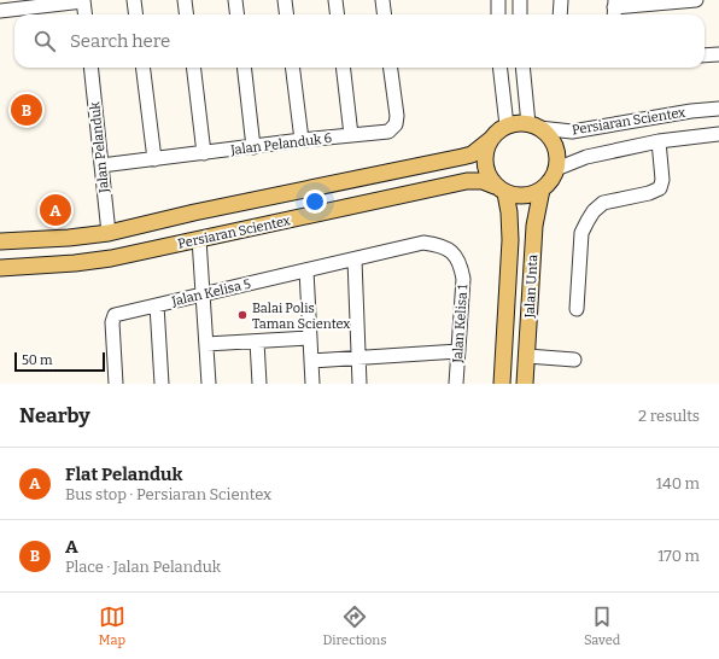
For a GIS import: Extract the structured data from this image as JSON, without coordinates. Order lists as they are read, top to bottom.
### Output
{
  "streets": {
    "main road": ["Persiaran Scientex", "Jalan Unta"],
    "street": [
      "Jalan Pelanduk 6",
      "Jalan Pelanduk",
      "Jalan Kelisa 5",
      "Jalan Kelisa 1"
    ]
  },
  "crossings": [
    ["Persiaran Scientex", "Jalan Pelanduk"],
    ["Persiaran Scientex", "Jalan Unta"],
    ["Jalan Pelanduk 6", "Jalan Pelanduk"],
    ["Jalan Kelisa 5", "Jalan Kelisa 1"]
  ],
  "places": ["Balai Polis Taman Scientex"],
  "scale_bar": "50 m",
  "page": {
    "search": "Search here",
    "pins": ["B", "A"],
    "scale": "50 m",
    "heading": ["Nearby", "2 results"],
    "list": [
      {
        "mark": "A",
        "name": "Flat Pelanduk",
        "note": "Bus stop · Persiaran Scientex",
        "value": "140 m"
      },
      {
        "mark": "B",
        "name": "A",
        "note": "Place · Jalan Pelanduk",
        "value": "170 m"
      }
    ],
    "nav": ["Map", "Directions", "Saved"]
  }
}
